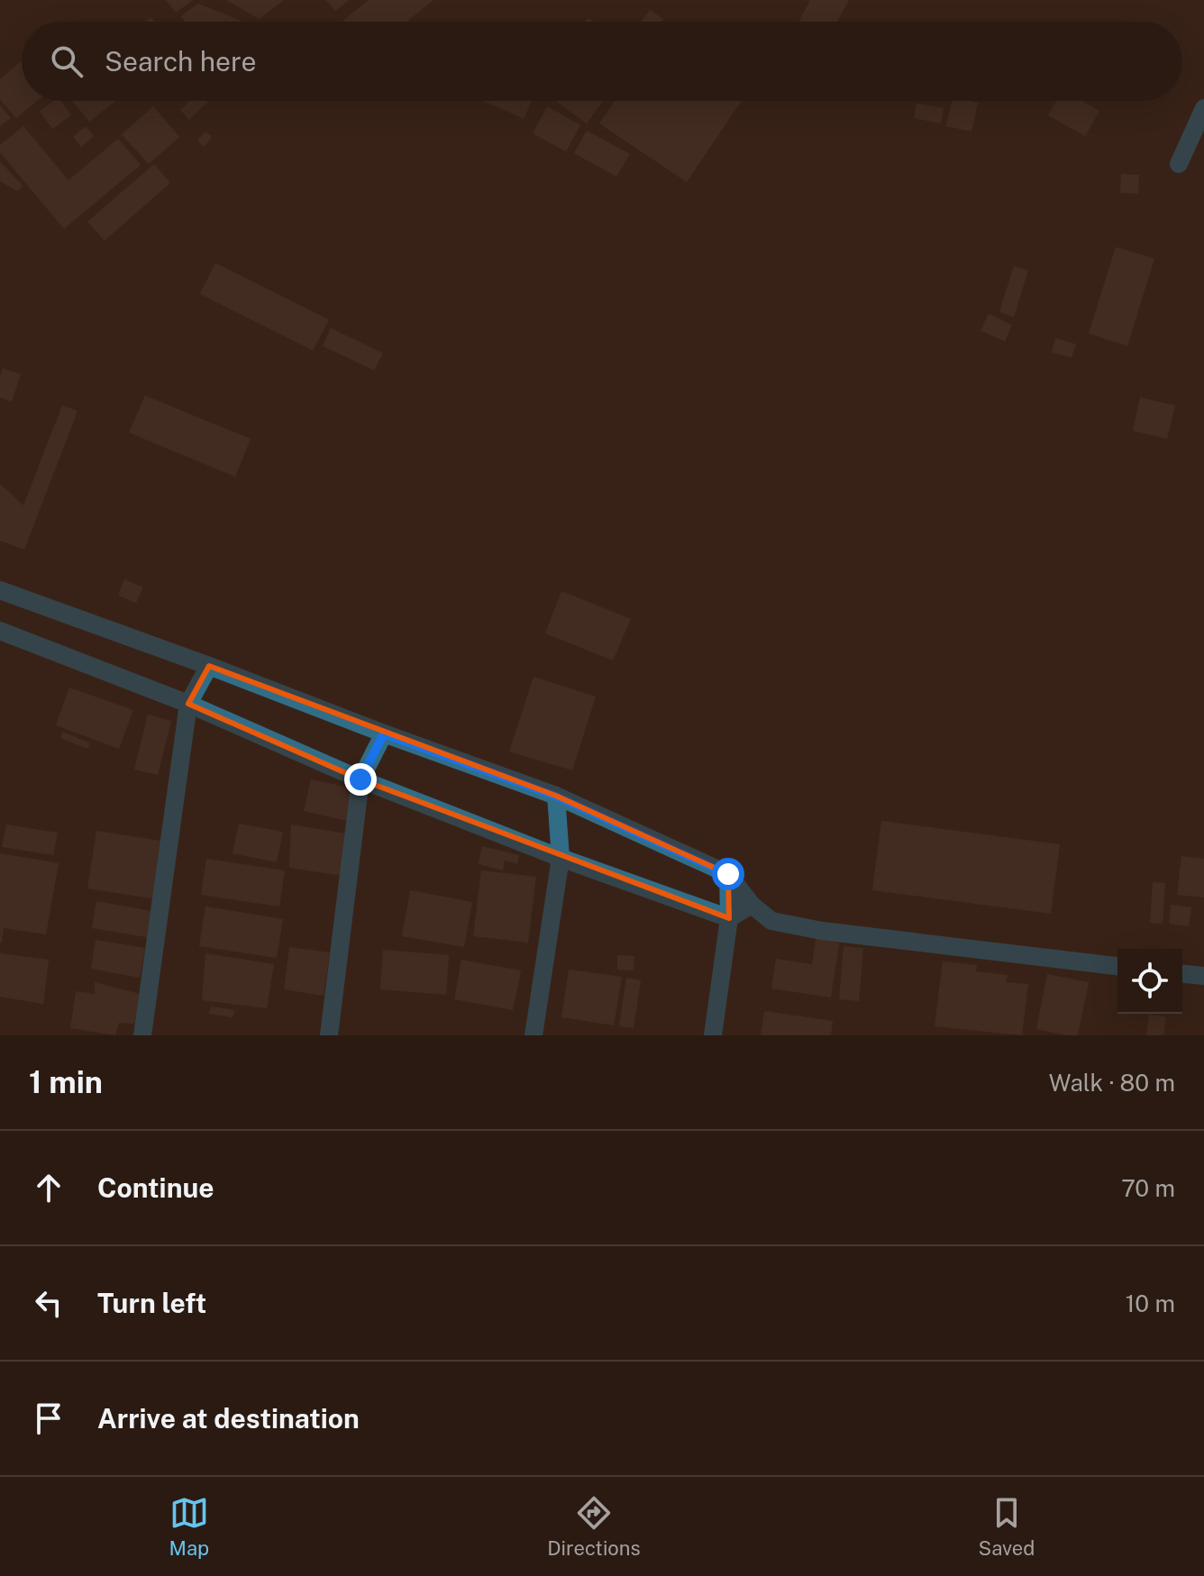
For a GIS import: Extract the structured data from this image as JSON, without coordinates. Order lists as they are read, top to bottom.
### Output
{
  "page": {
    "search": "Search here",
    "heading": ["1 min", "Walk · 80 m"],
    "list": [
      ["Continue", "70 m"],
      ["Turn left", "10 m"],
      "Arrive at destination"
    ],
    "nav": ["Map", "Directions", "Saved"]
  }
}
